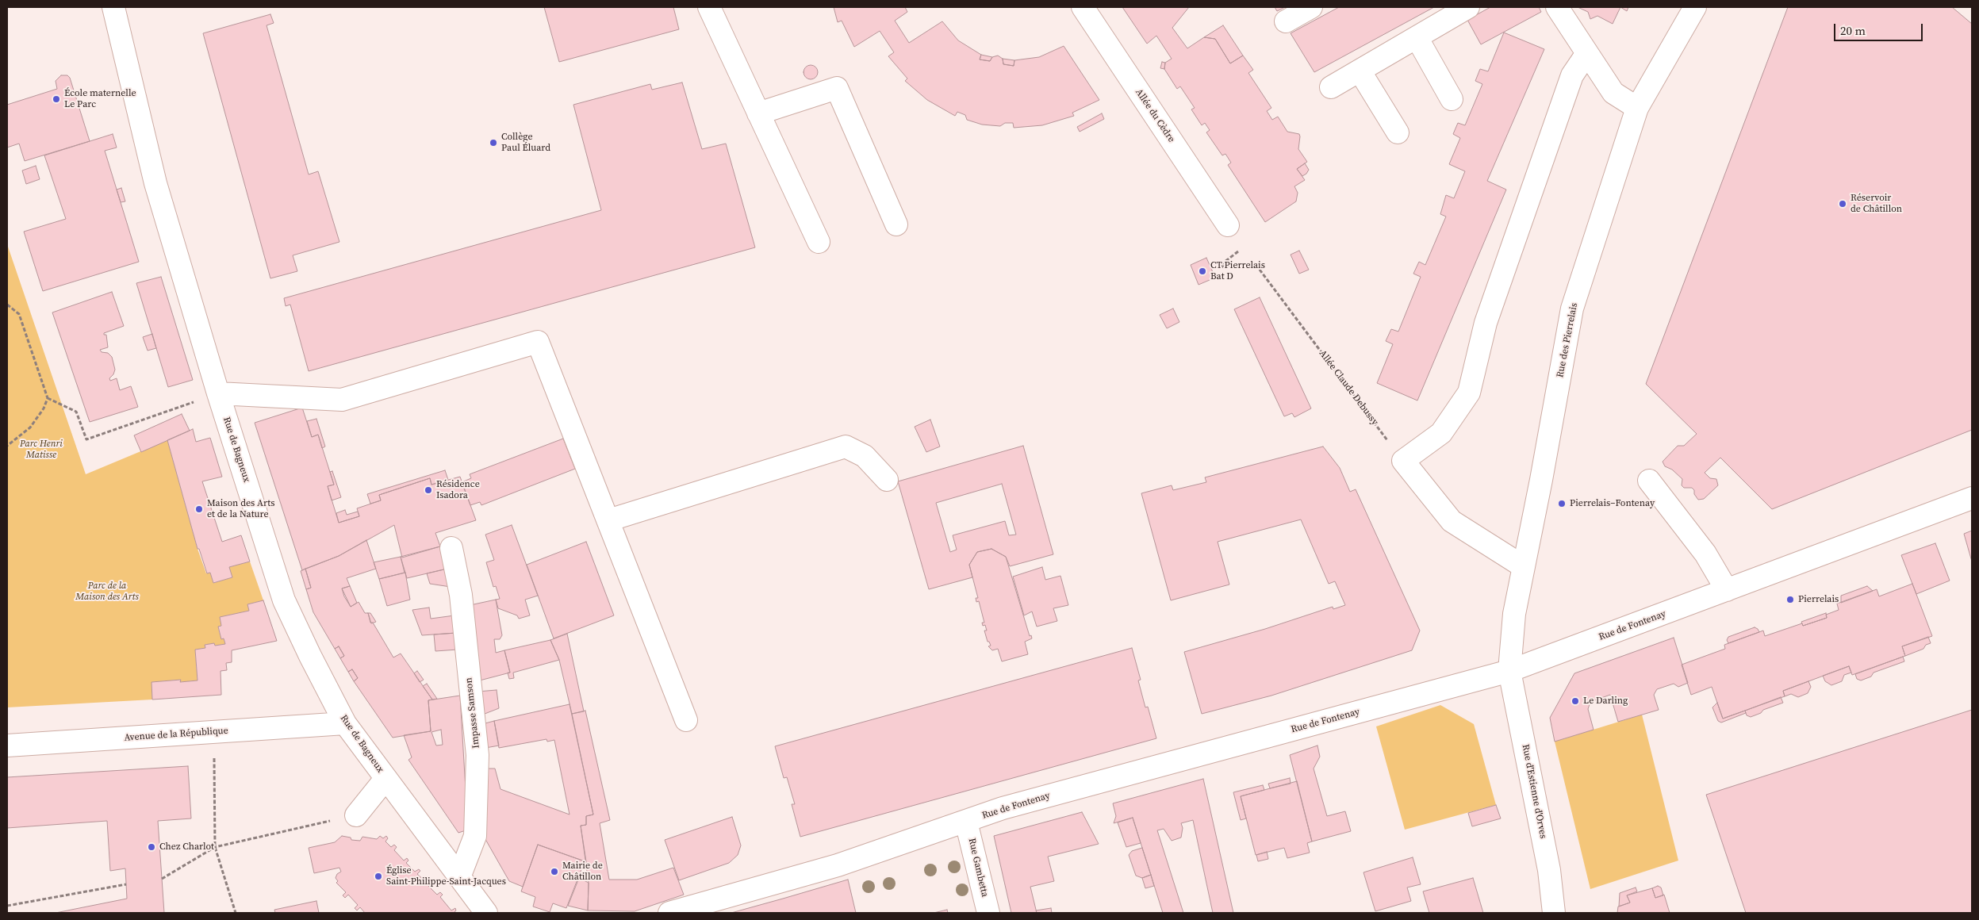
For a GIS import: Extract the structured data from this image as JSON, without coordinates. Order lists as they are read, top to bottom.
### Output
{
  "streets": {
    "street": [
      "Allée du Cèdre",
      "Rue des Pierrelais",
      "Rue de Bagneux",
      "Rue de Fontenay",
      "Impasse Samson",
      "Avenue de la République",
      "Rue d'Estienne d'Orves",
      "Rue Gambetta"
    ],
    "path": ["Allée Claude Debussy"]
  },
  "crossings": [
    ["Allée du Cèdre", "Allée Claude Debussy"],
    ["Rue des Pierrelais", "Rue de Fontenay"],
    ["Rue des Pierrelais", "Rue d'Estienne d'Orves"],
    ["Rue de Bagneux", "Impasse Samson"],
    ["Rue de Bagneux", "Avenue de la République"],
    ["Rue de Fontenay", "Rue d'Estienne d'Orves"],
    ["Rue de Fontenay", "Rue Gambetta"]
  ],
  "parks": ["Parc Henri Matisse", "Parc de la Maison des Arts"],
  "places": [
    "École maternelle Le Parc",
    "Collège Paul Éluard",
    "Réservoir de Châtillon",
    "CT Pierrelais Bat D",
    "Résidence Isadora",
    "Pierrelais–Fontenay",
    "Maison des Arts et de la Nature",
    "Pierrelais",
    "Le Darling",
    "Chez Charlot",
    "Mairie de Châtillon",
    "Église Saint-Philippe-Saint-Jacques"
  ],
  "scale_bar": "20 m"
}
